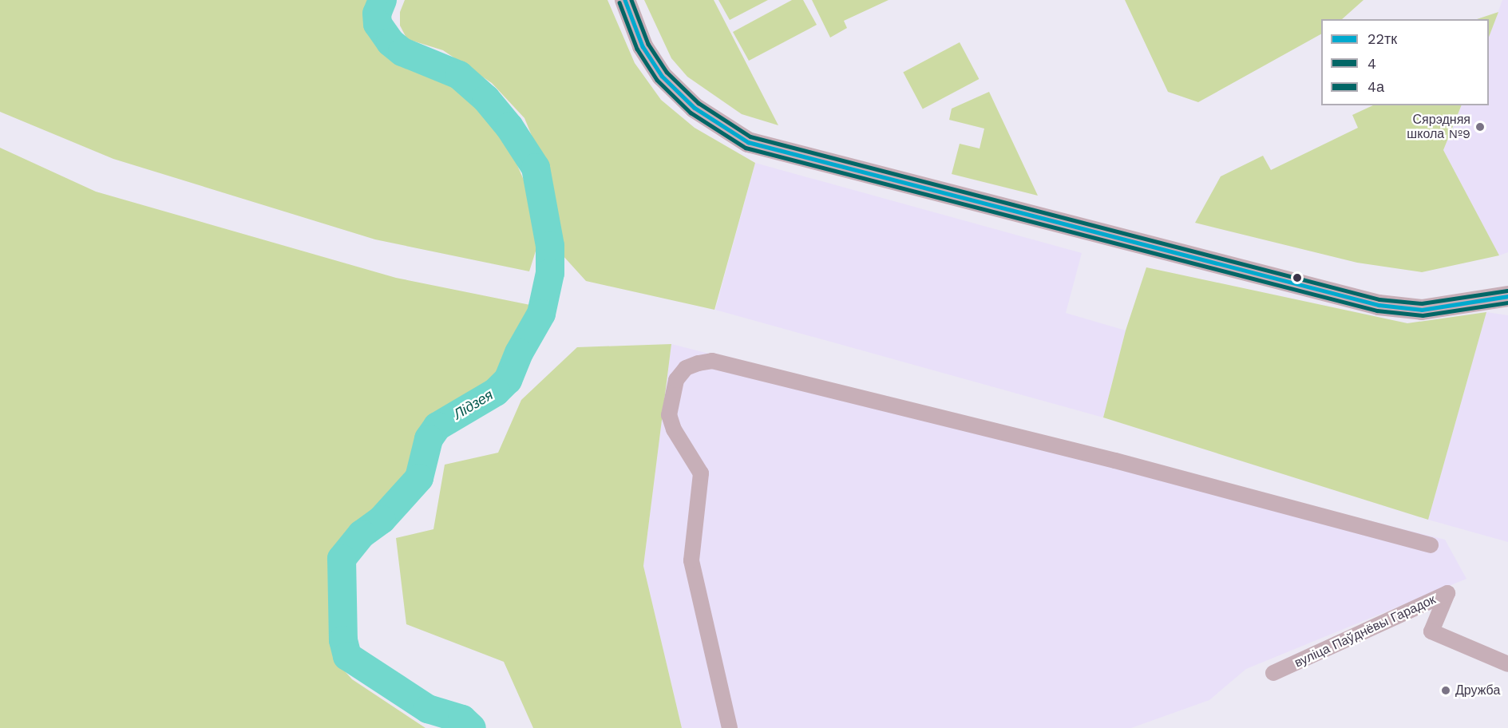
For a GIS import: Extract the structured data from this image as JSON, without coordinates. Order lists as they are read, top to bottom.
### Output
{
  "streets": {
    "street": ["вуліца Паўднёвы Гарадок"]
  },
  "water": ["Лідзея"],
  "places": ["Сярэдняя школа №9", "Дружба"],
  "lines": ["transit line 22тк", "transit line 4а", "transit line 4"],
  "legend": ["22тк", "4", "4а"]
}
